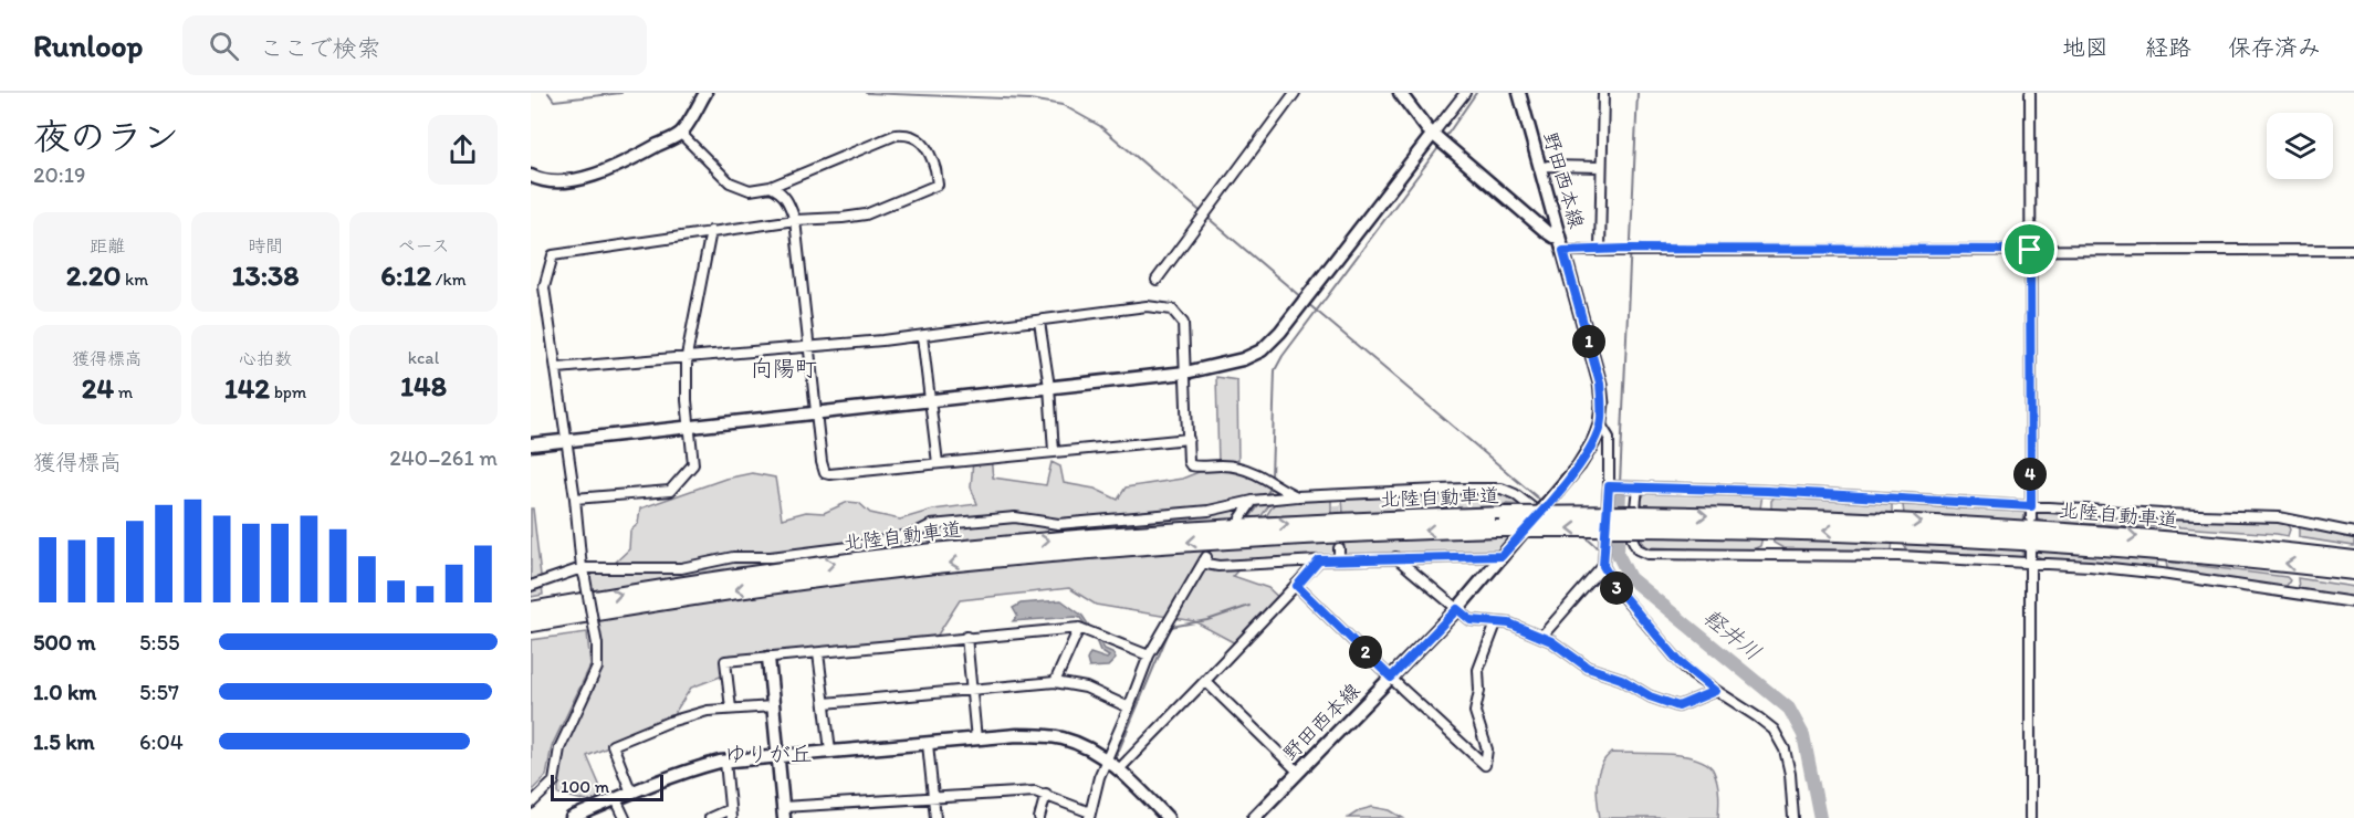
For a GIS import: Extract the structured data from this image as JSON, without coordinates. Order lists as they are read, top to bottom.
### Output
{
  "streets": {
    "highway": ["北陸自動車道"],
    "street": ["野田西本線"]
  },
  "districts": ["向陽町", "ゆりが丘"],
  "water": ["軽井川"],
  "scale_bar": "100 m",
  "page": {
    "header": "Runloop",
    "search": "ここで検索",
    "nav": ["地図", "経路", "保存済み"],
    "heading": ["夜のラン", "20:19"],
    "stats": [
      ["距離", "2.20 km"],
      ["時間", "13:38"],
      ["ペース", "6:12 /km"],
      ["獲得標高", "24 m"],
      ["心拍数", "142 bpm"],
      ["kcal", "148"]
    ],
    "pins": [
      "1",
      "4",
      "3",
      "2"
    ],
    "chart": ["獲得標高", "240–261 m"],
    "list": [
      {
        "name": "500 m",
        "note": "5:55"
      },
      {
        "name": "1.0 km",
        "note": "5:57"
      },
      {
        "name": "1.5 km",
        "note": "6:04"
      }
    ],
    "scale": "100 m"
  }
}
